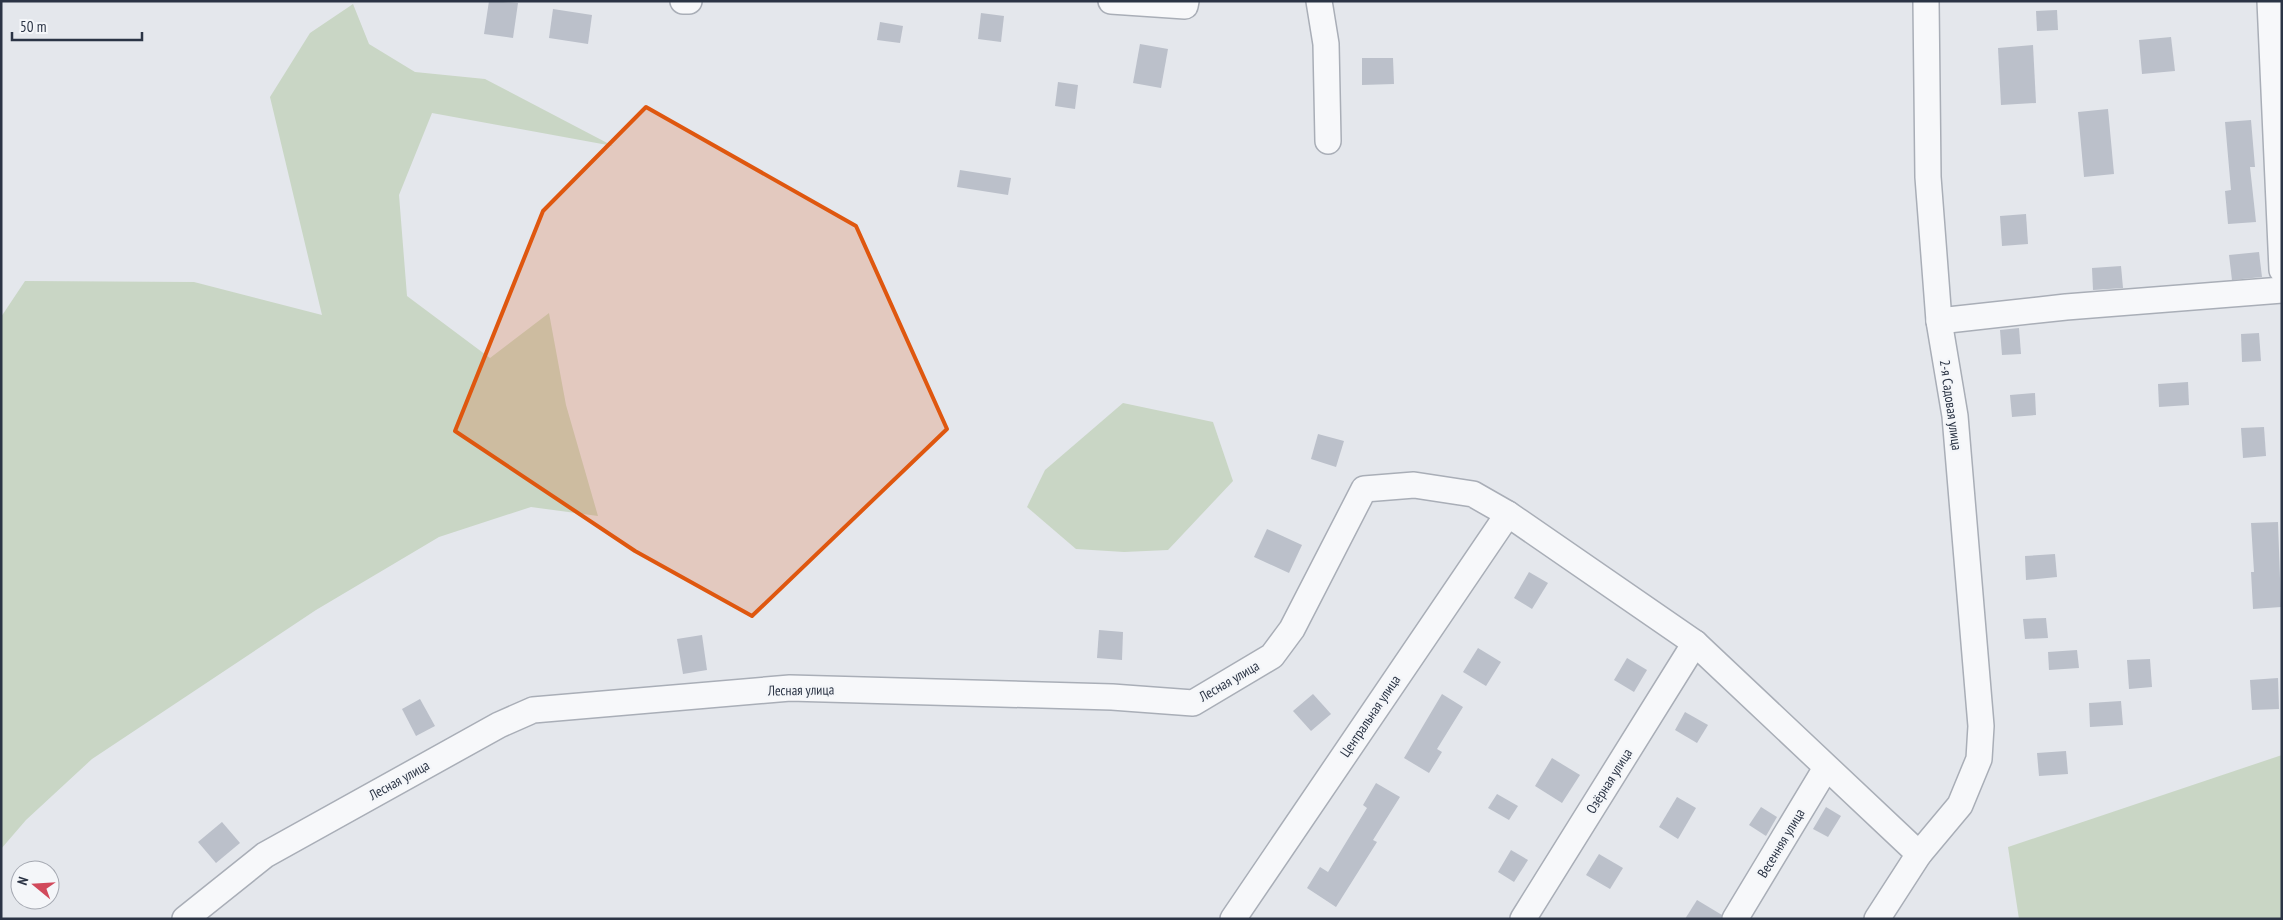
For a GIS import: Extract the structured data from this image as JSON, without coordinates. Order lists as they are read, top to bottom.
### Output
{
  "streets": {
    "street": [
      "2-я Садовая улица",
      "Лесная улица",
      "Центральная улица",
      "Озёрная улица",
      "Весенняя улица"
    ]
  },
  "crossings": [
    ["Лесная улица", "Центральная улица"]
  ],
  "scale_bar": "50 m",
  "north": "left"
}
